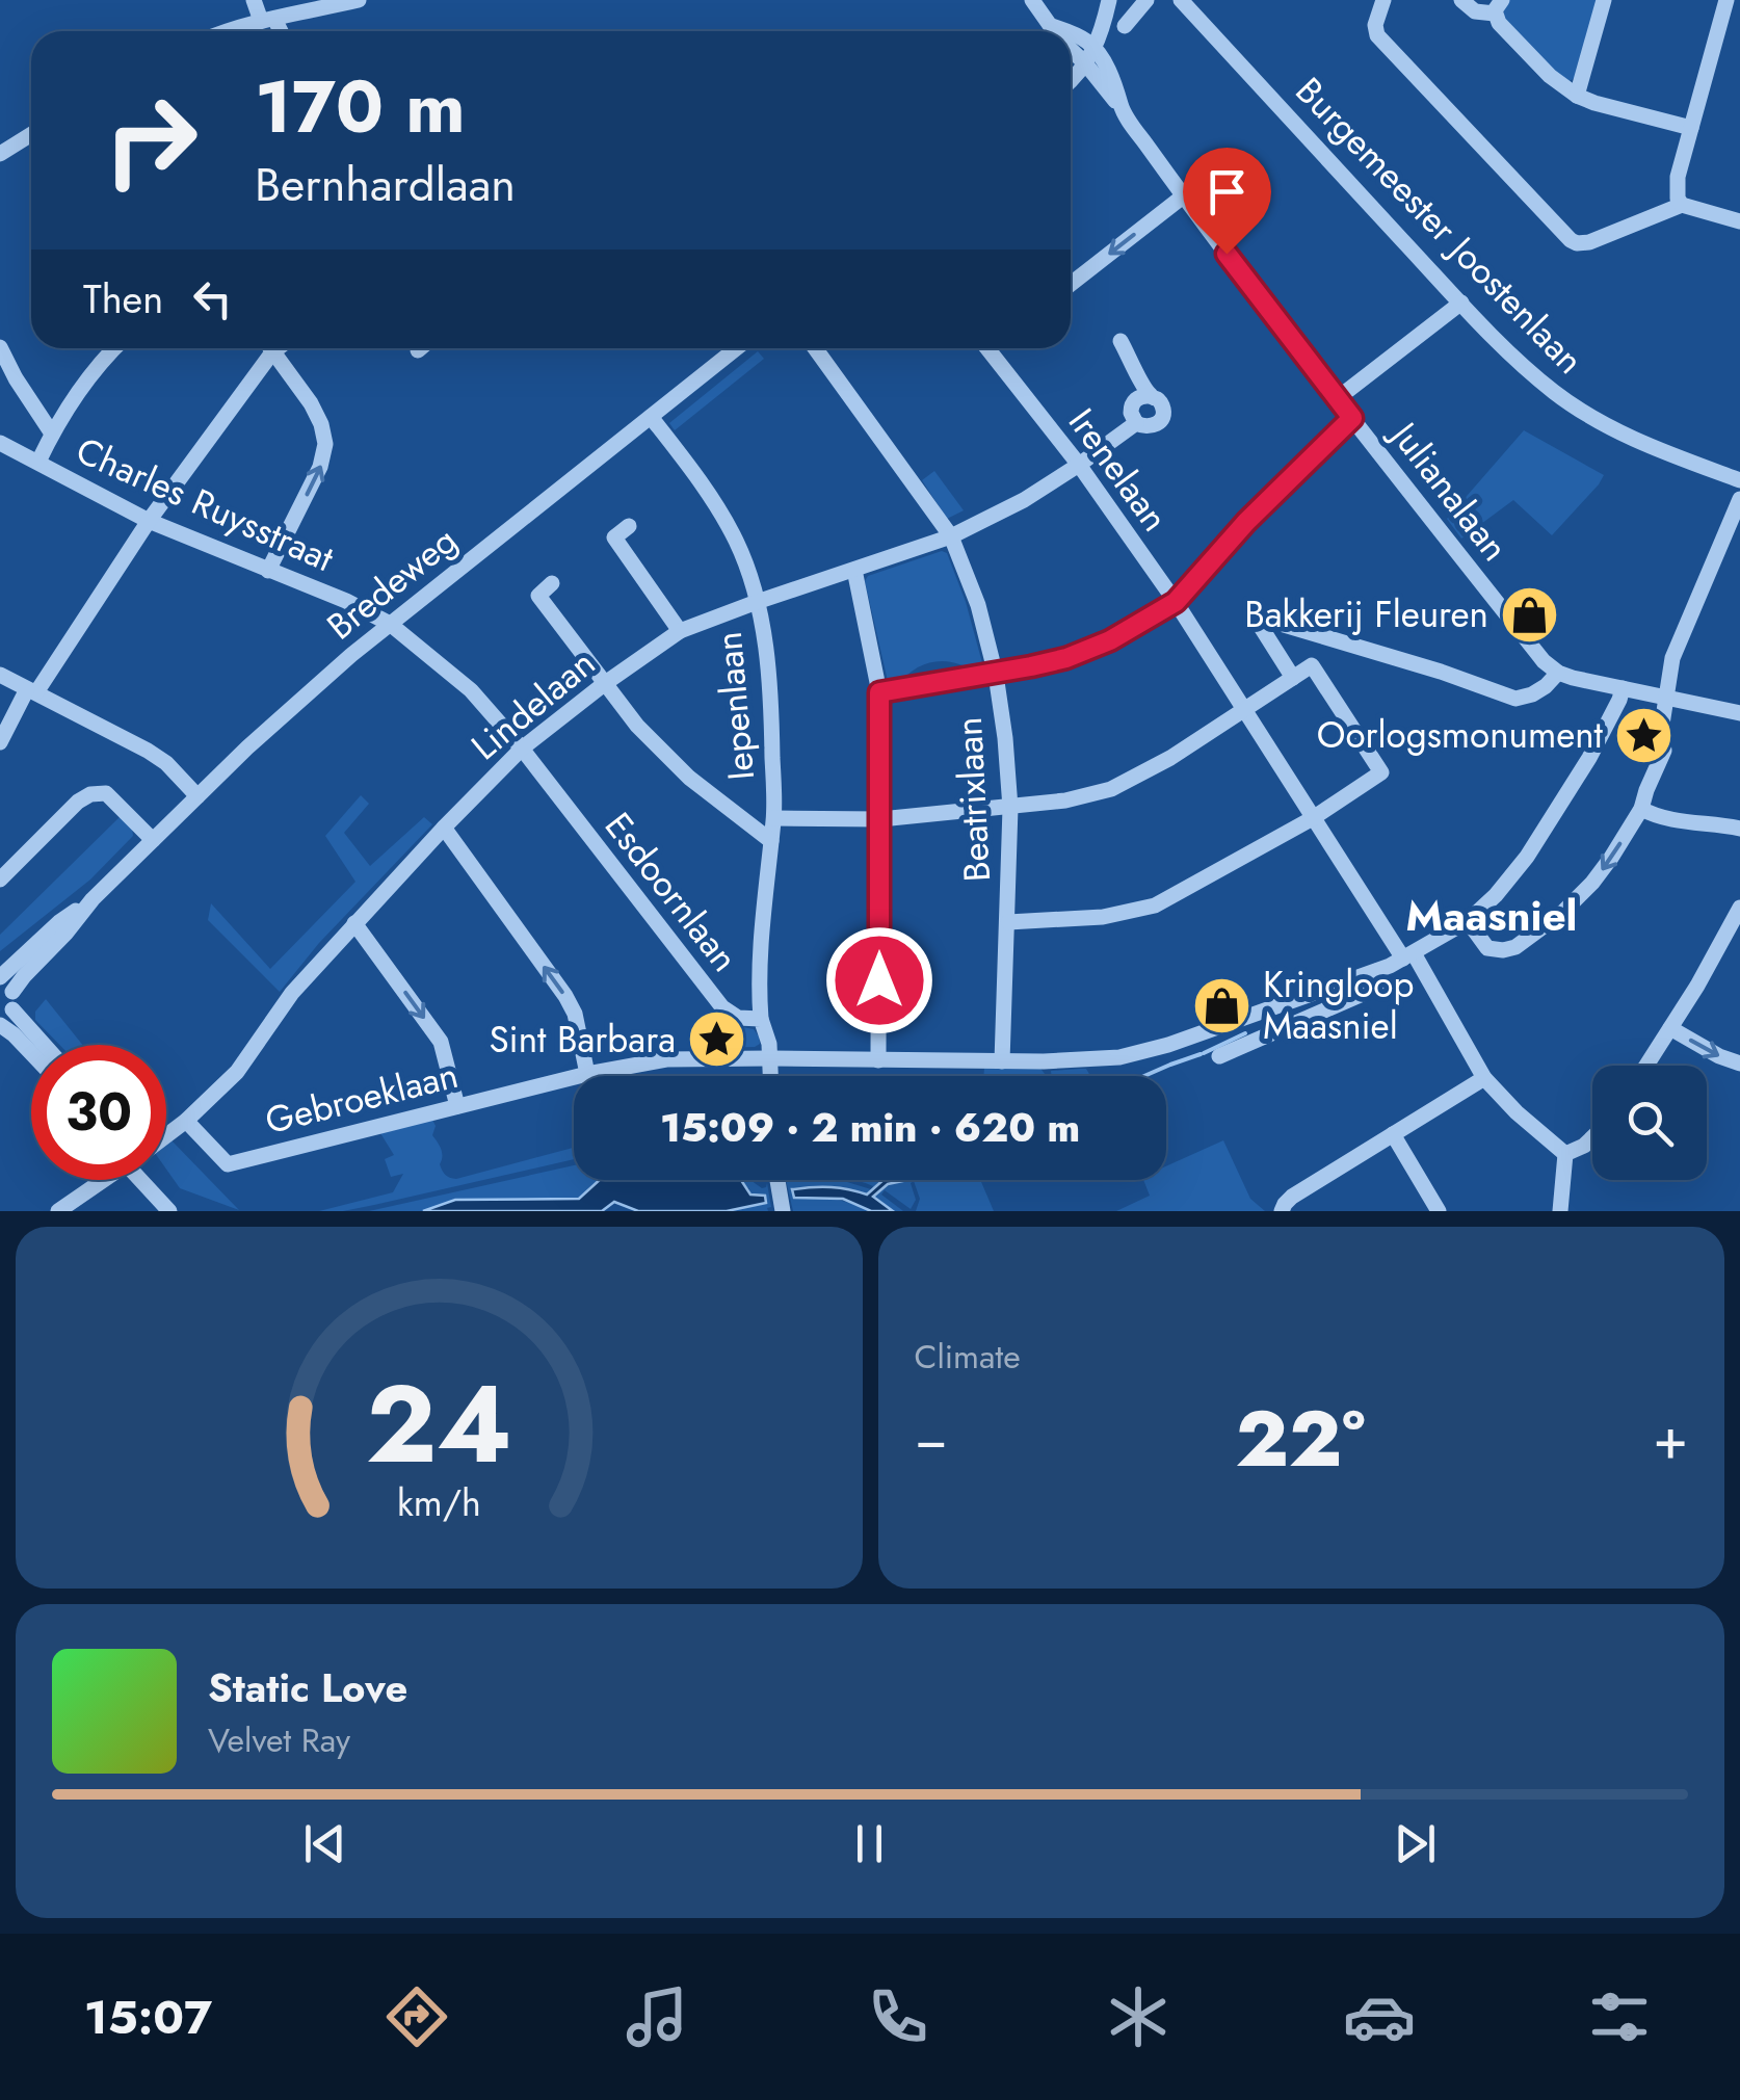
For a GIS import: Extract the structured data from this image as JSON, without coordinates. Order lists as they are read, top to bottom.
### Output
{
  "streets": {
    "street": [
      "Burgemeester Joostenlaan",
      "Irenelaan",
      "Julianalaan",
      "Charles Ruysstraat",
      "Bredeweg",
      "Lindelaan",
      "Iepenlaan",
      "Beatrixlaan",
      "Esdoornlaan",
      "Gebroeklaan"
    ]
  },
  "crossings": [
    ["Irenelaan", "Lindelaan"],
    ["Irenelaan", "Gebroeklaan"],
    ["Charles Ruysstraat", "Bredeweg"],
    ["Charles Ruysstraat", "Lindelaan"],
    ["Charles Ruysstraat", "Esdoornlaan"],
    ["Bredeweg", "Iepenlaan"],
    ["Lindelaan", "Iepenlaan"],
    ["Lindelaan", "Beatrixlaan"],
    ["Lindelaan", "Esdoornlaan"],
    ["Lindelaan", "Gebroeklaan"],
    ["Iepenlaan", "Esdoornlaan"],
    ["Beatrixlaan", "Gebroeklaan"]
  ],
  "districts": ["Maasniel"],
  "places": {
    "shop": ["Bakkerij Fleuren", "Kringloop Maasniel"],
    "place": ["Oorlogsmonument", "Sint Barbara"]
  },
  "page": {
    "turn": ["170 m", "Bernhardlaan"],
    "then": "Then",
    "limit": "30",
    "trip": "15:09 · 2 min · 620 m",
    "tile": "Climate",
    "heat": ["−", "22°", "+"],
    "song": ["Static Love", "Velvet Ray"],
    "tabs": "15:07",
    "gauge": ["24", "km/h"]
  }
}
